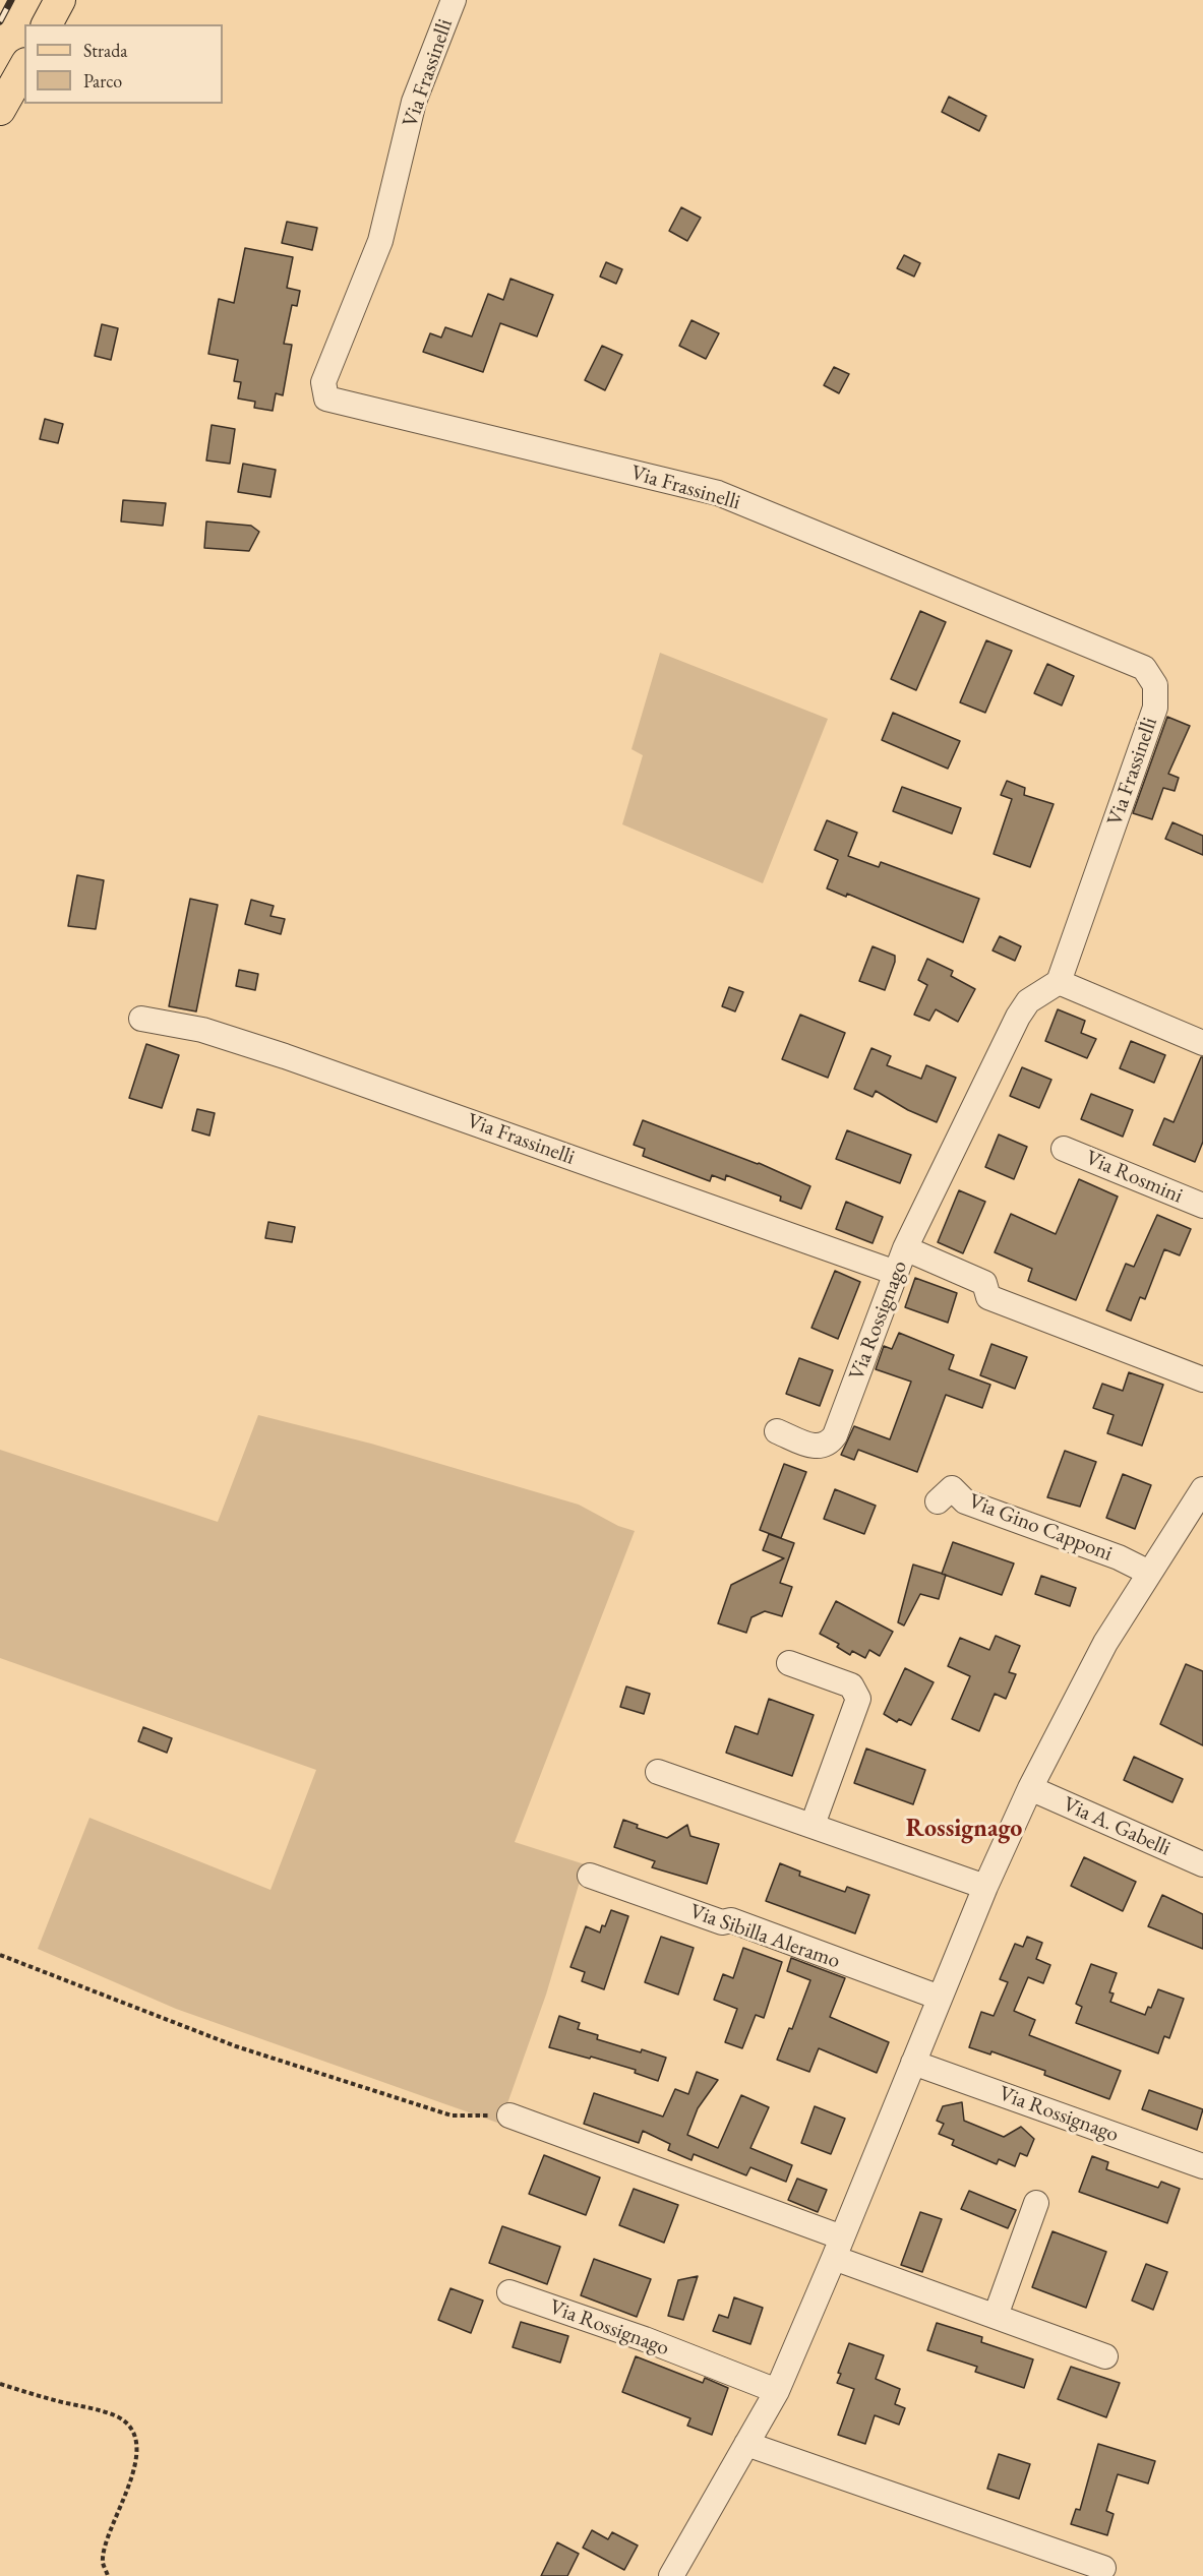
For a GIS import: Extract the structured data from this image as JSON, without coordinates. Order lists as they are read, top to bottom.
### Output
{
  "streets": {
    "street": [
      "Via Frassinelli",
      "Via Rosmini",
      "Via Rossignago",
      "Via Gino Capponi",
      "Via A. Gabelli",
      "Via Sibilla Aleramo"
    ]
  },
  "crossings": [
    ["Via Frassinelli", "Via Rossignago"]
  ],
  "districts": ["Rossignago"],
  "legend": ["Strada", "Parco"]
}
